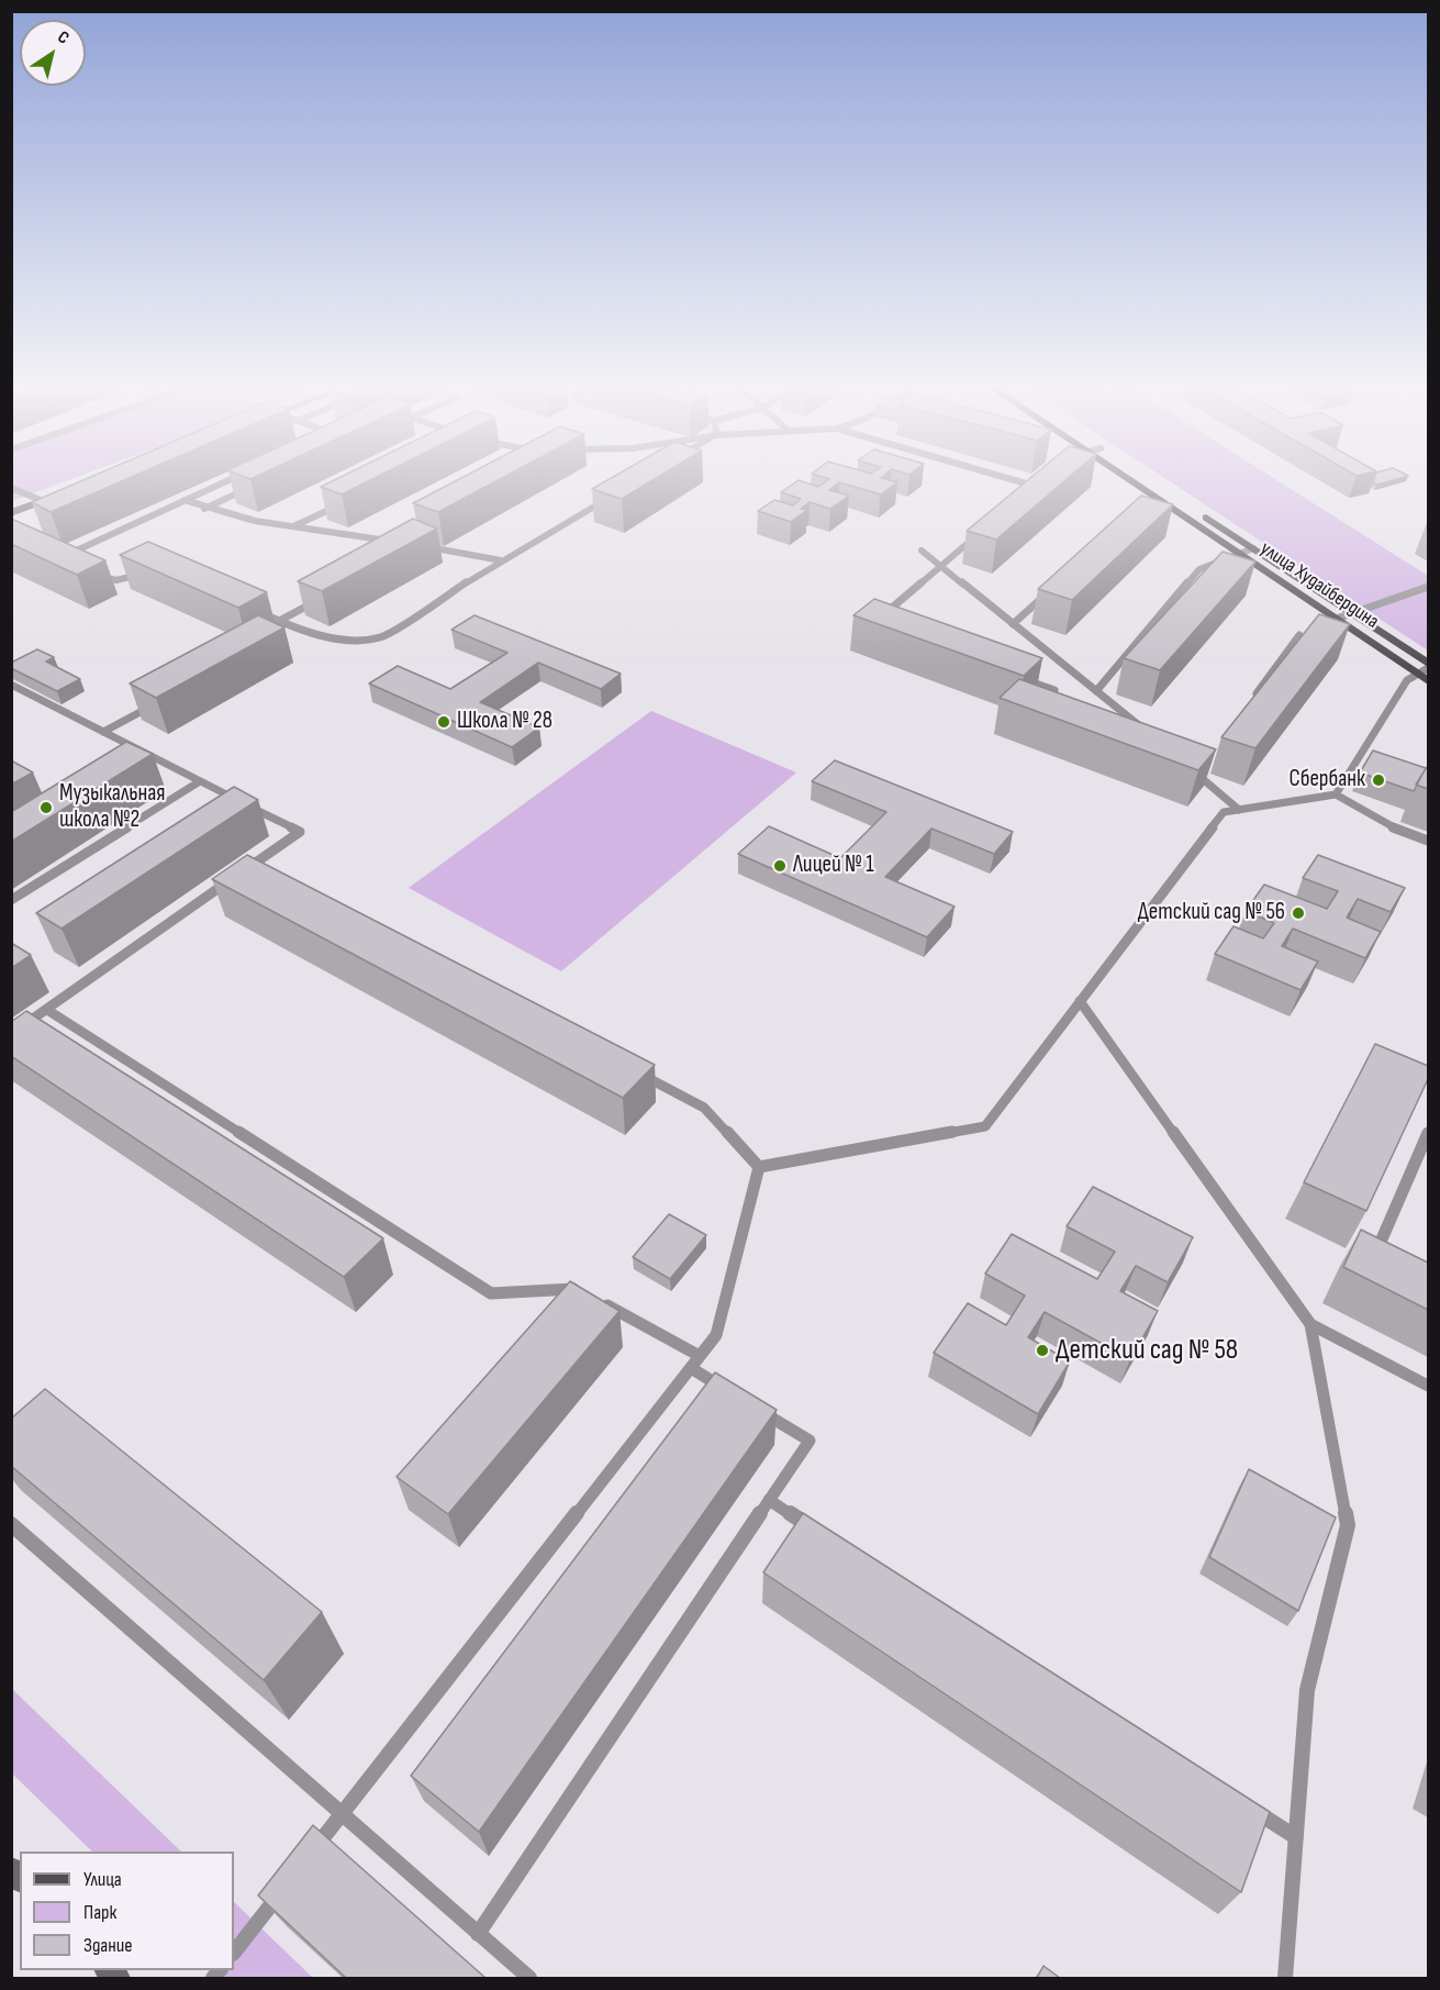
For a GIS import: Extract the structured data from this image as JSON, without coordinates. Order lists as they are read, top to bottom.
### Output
{
  "streets": {
    "main road": ["улица Худайбердина"]
  },
  "places": [
    "Школа № 28",
    "Сбербанк",
    "Музыкальная школа №2",
    "Лицей № 1",
    "Детский сад № 56",
    "Детский сад № 58"
  ],
  "legend": ["Улица", "Парк", "Здание"],
  "north": "top right"
}
